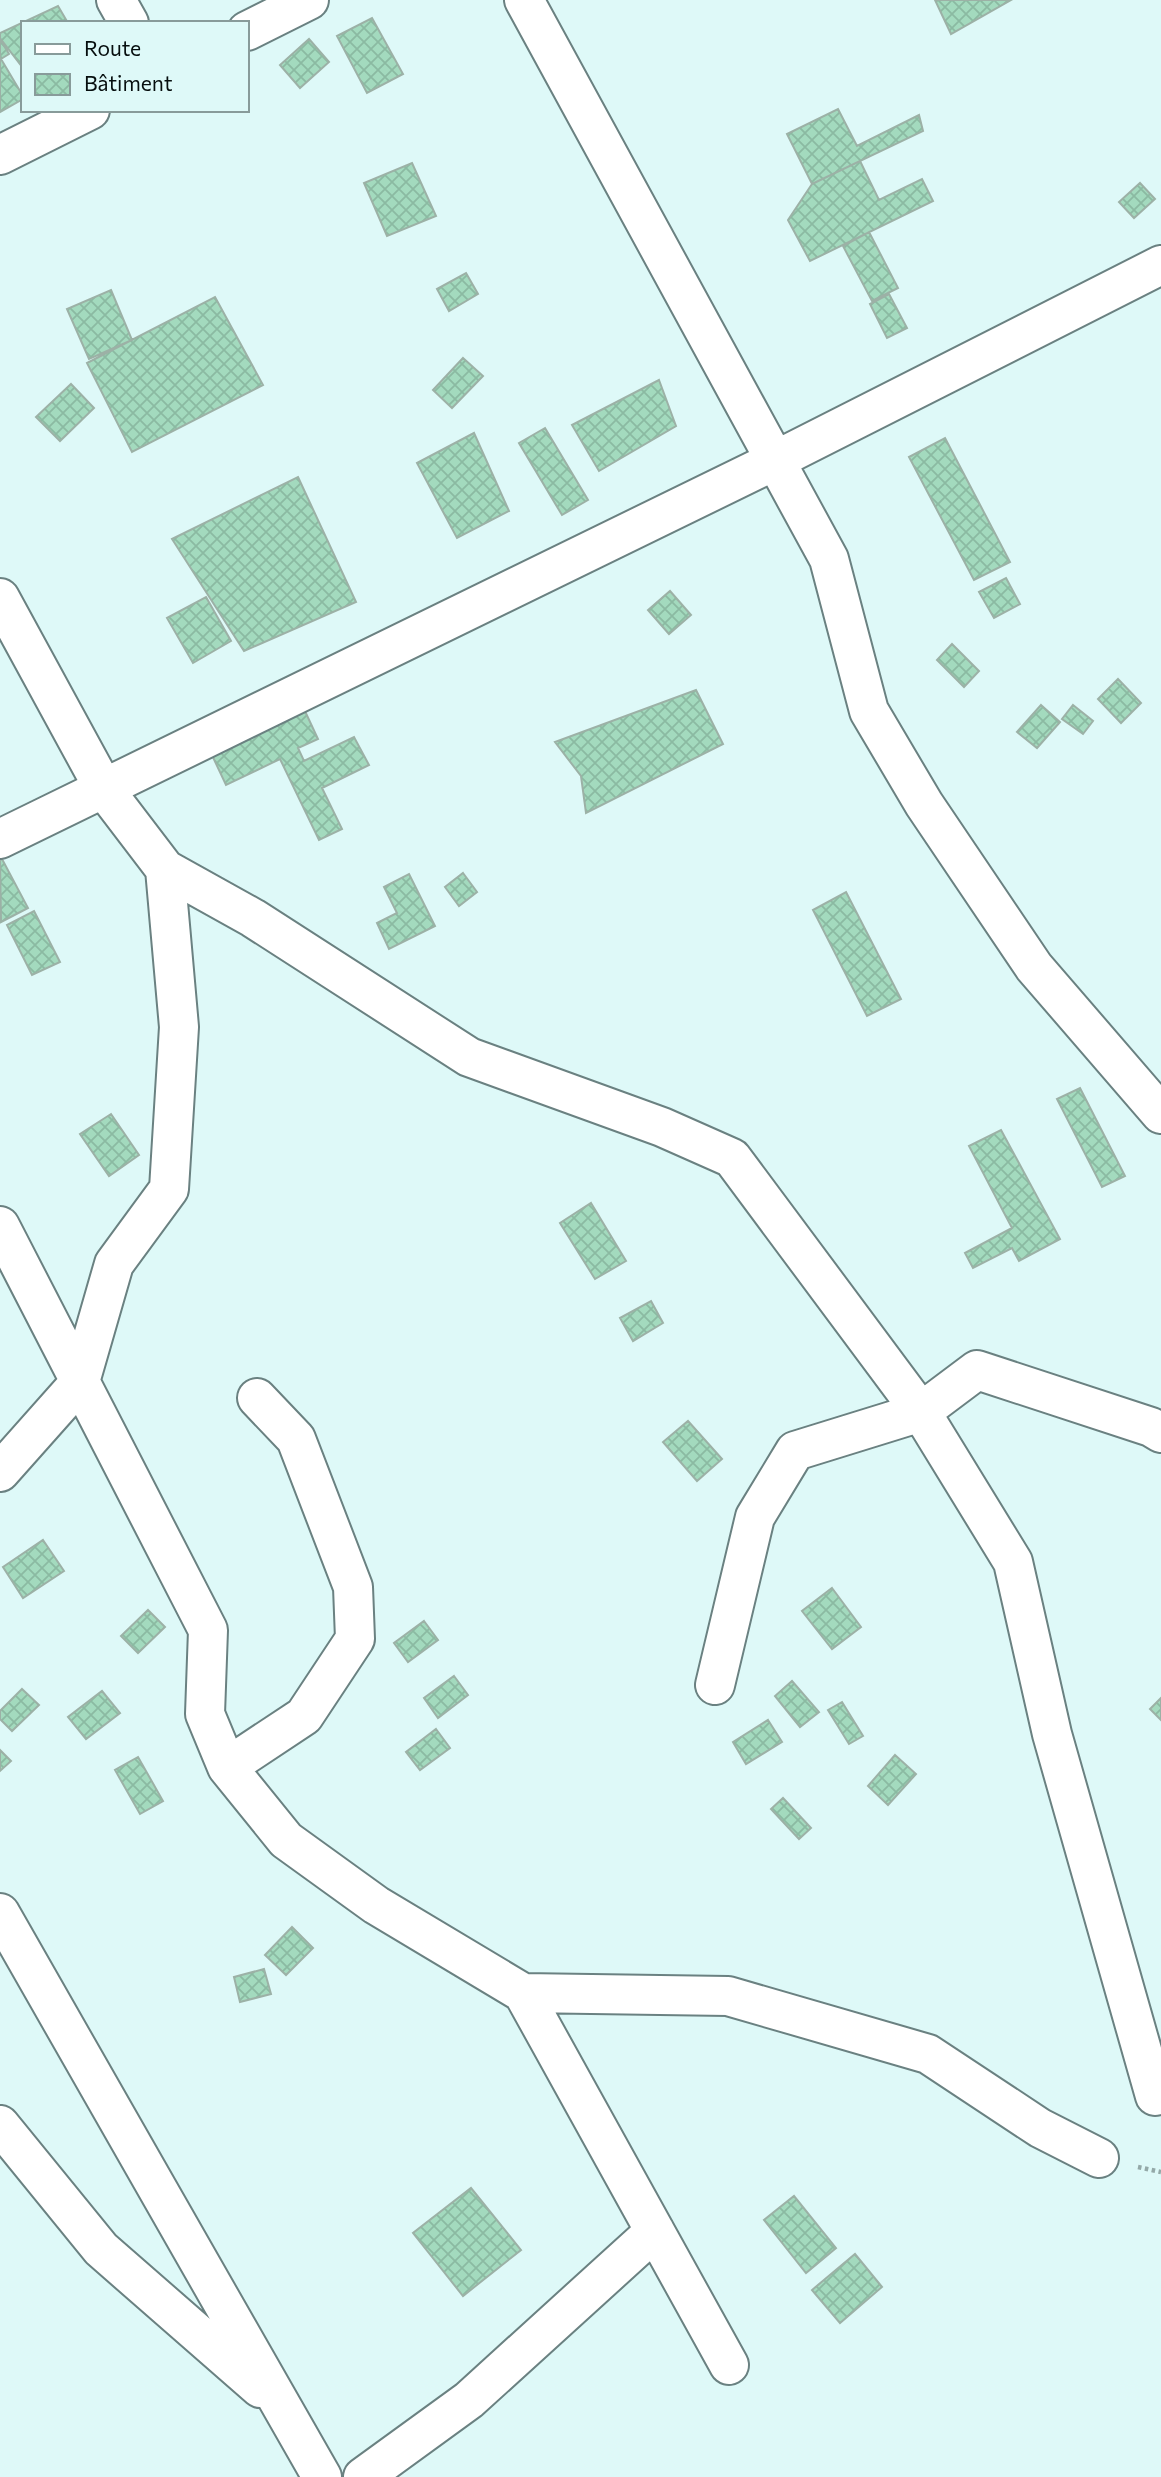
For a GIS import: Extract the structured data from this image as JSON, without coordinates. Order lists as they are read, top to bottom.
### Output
{
  "legend": ["Route", "Bâtiment"]
}
